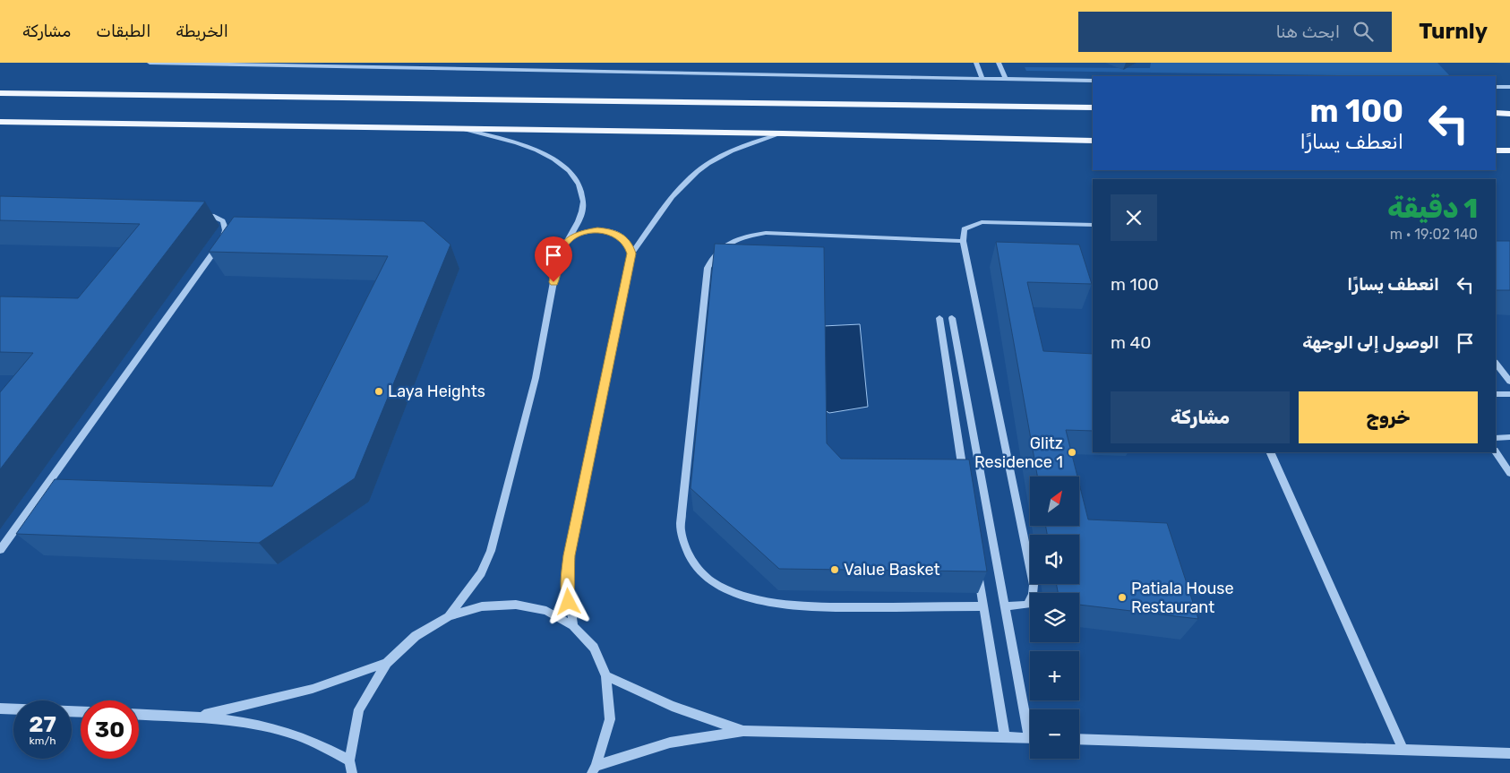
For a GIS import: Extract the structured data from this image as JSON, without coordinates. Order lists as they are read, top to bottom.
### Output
{
  "places": [
    "Laya Heights",
    "Glitz Residence 1",
    "Value Basket",
    "Patiala House Restaurant"
  ],
  "north": "top right",
  "page": {
    "header": "Turnly",
    "search": "ابحث هنا",
    "nav": ["الخريطة", "الطبقات", "مشاركة"],
    "turn": ["100 m", "انعطف يسارًا"],
    "heading": ["1 دقيقة", "140 m · 19:02"],
    "list": [
      {
        "name": "انعطف يسارًا",
        "value": "100 m"
      },
      {
        "name": "الوصول إلى الوجهة",
        "value": "40 m"
      }
    ],
    "buttons": ["خروج", "مشاركة"],
    "map_buttons": ["+", "−"],
    "speed": "27 km/h",
    "limit": "30"
  }
}
